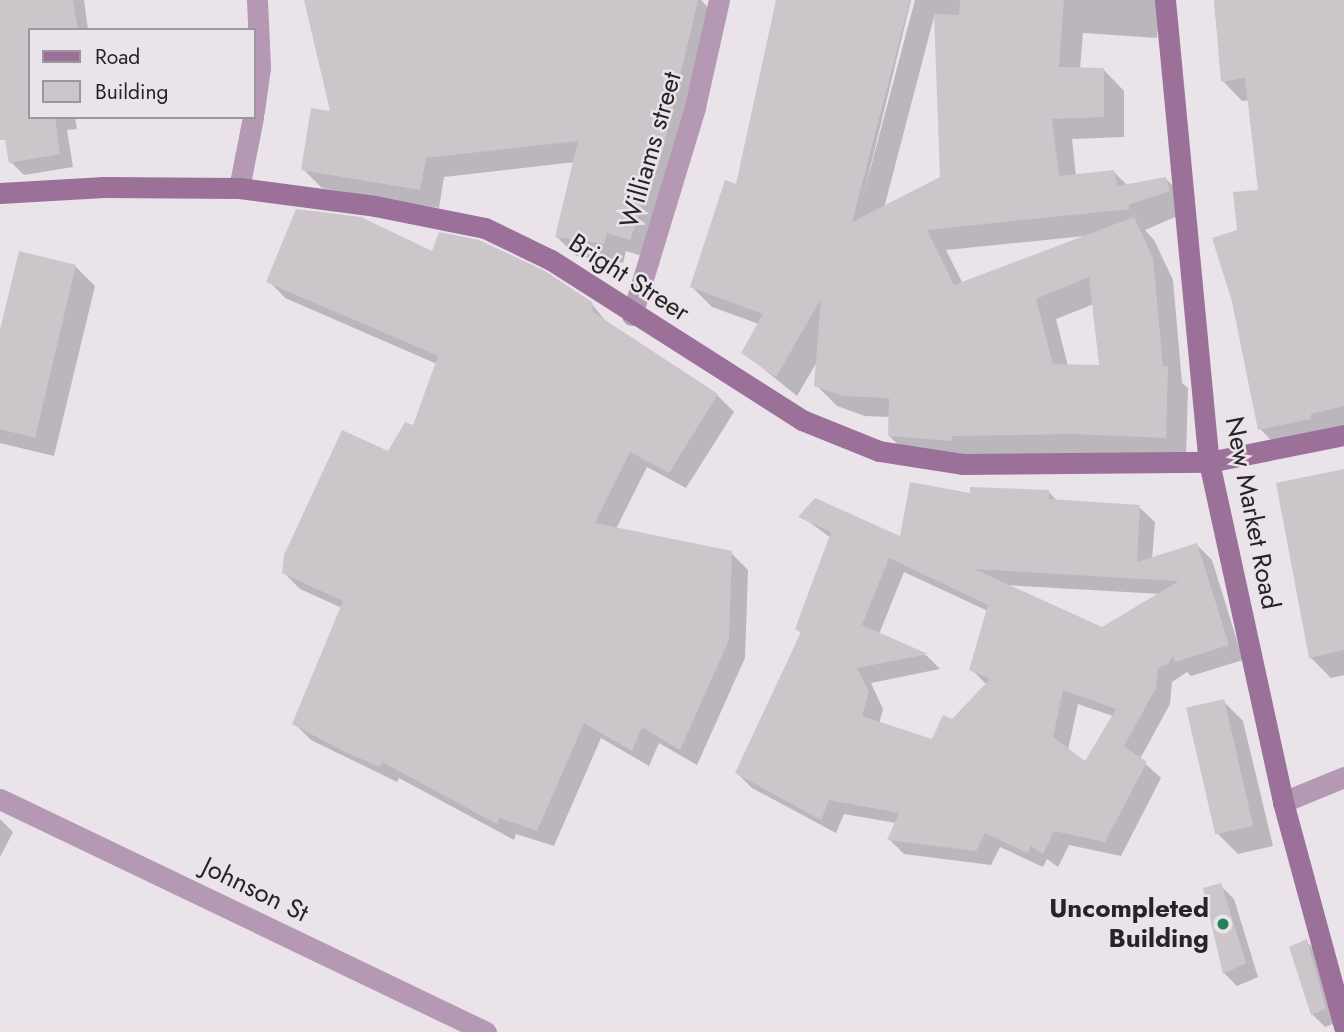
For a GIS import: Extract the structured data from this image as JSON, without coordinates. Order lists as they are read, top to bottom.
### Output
{
  "streets": {
    "main road": ["Bright Streer", "New Market Road"],
    "street": ["Williams street", "Johnson St"]
  },
  "crossings": [
    ["Williams street", "Bright Streer"],
    ["Bright Streer", "New Market Road"]
  ],
  "places": ["Uncompleted Building"],
  "legend": ["Road", "Building"]
}
